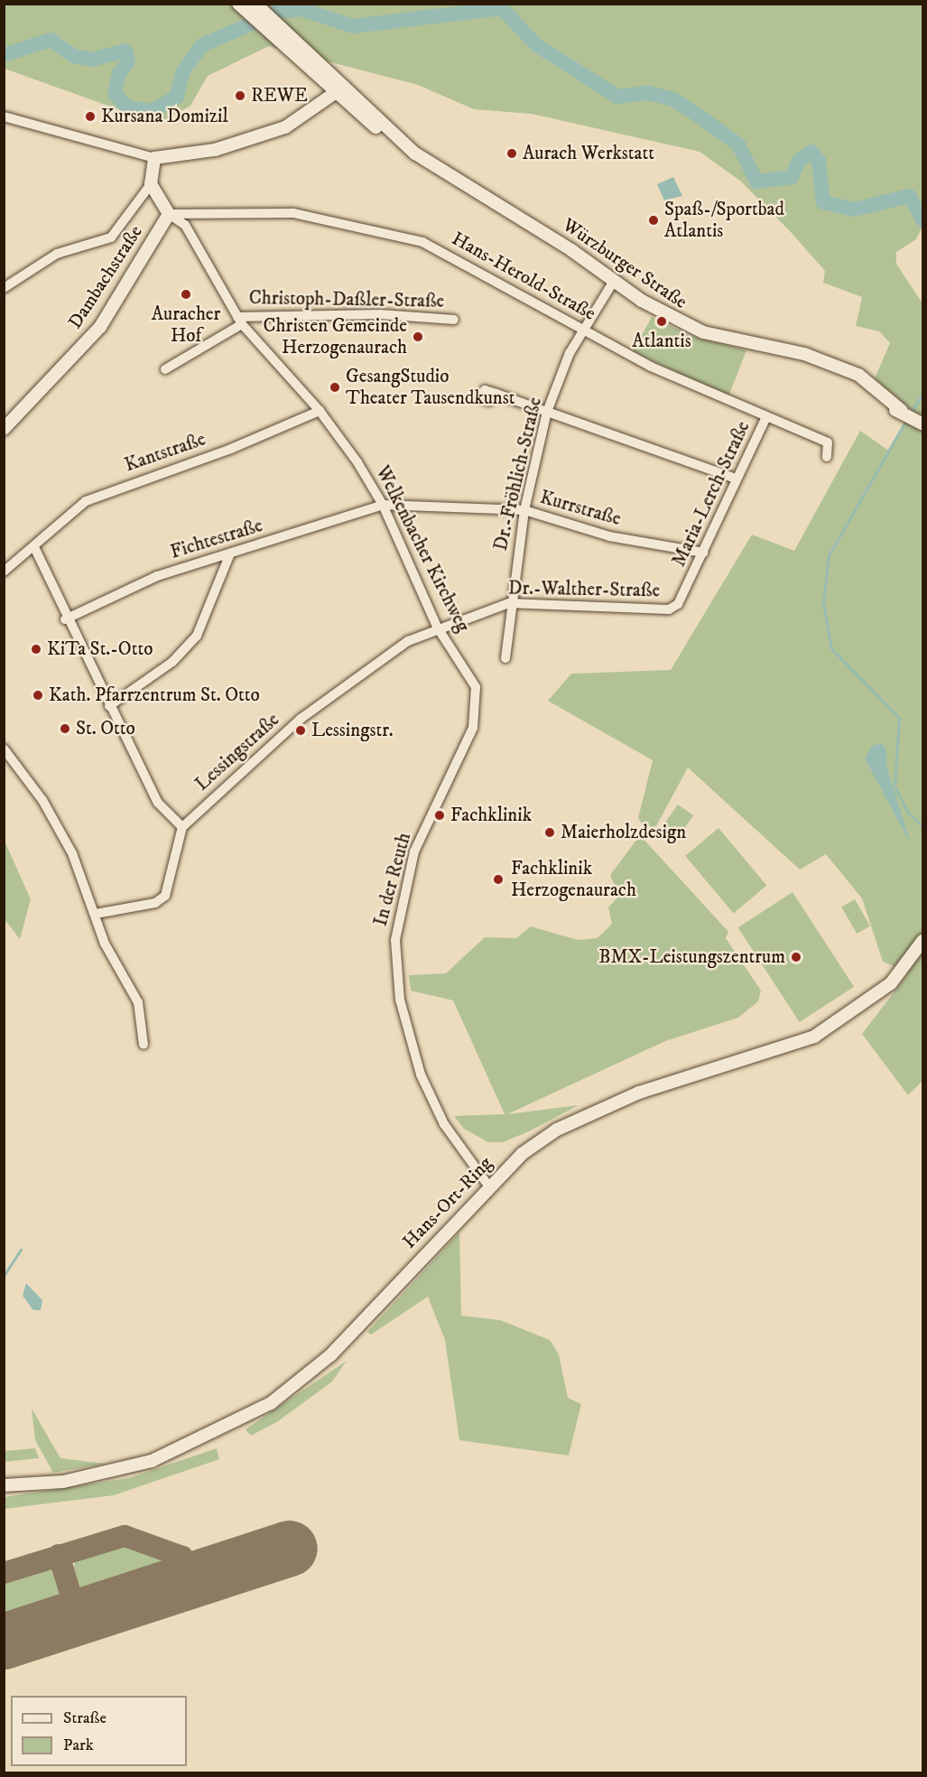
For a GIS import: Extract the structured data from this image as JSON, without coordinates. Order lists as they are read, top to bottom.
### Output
{
  "streets": {
    "street": [
      "Würzburger Straße",
      "Hans-Herold-Straße",
      "Dambachstraße",
      "Christoph-Daßler-Straße",
      "Kantstraße",
      "Dr.-Fröhlich-Straße",
      "Maria-Lerch-Straße",
      "Kurrstraße",
      "Fichtestraße",
      "Welkenbacher Kirchweg",
      "Dr.-Walther-Straße",
      "Lessingstraße",
      "In der Reuth",
      "Hans-Ort-Ring"
    ]
  },
  "crossings": [
    ["Würzburger Straße", "Dr.-Fröhlich-Straße"],
    ["Hans-Herold-Straße", "Dambachstraße"],
    ["Hans-Herold-Straße", "Dr.-Fröhlich-Straße"],
    ["Hans-Herold-Straße", "Maria-Lerch-Straße"],
    ["Hans-Herold-Straße", "Welkenbacher Kirchweg"],
    ["Dambachstraße", "Welkenbacher Kirchweg"],
    ["Christoph-Daßler-Straße", "Welkenbacher Kirchweg"],
    ["Kantstraße", "Welkenbacher Kirchweg"],
    ["Dr.-Fröhlich-Straße", "Kurrstraße"],
    ["Dr.-Fröhlich-Straße", "Dr.-Walther-Straße"],
    ["Maria-Lerch-Straße", "Kurrstraße"],
    ["Maria-Lerch-Straße", "Dr.-Walther-Straße"],
    ["Kurrstraße", "Fichtestraße"],
    ["Kurrstraße", "Welkenbacher Kirchweg"],
    ["Fichtestraße", "Welkenbacher Kirchweg"],
    ["Welkenbacher Kirchweg", "Dr.-Walther-Straße"],
    ["Welkenbacher Kirchweg", "Lessingstraße"],
    ["Welkenbacher Kirchweg", "In der Reuth"],
    ["Dr.-Walther-Straße", "Lessingstraße"],
    ["In der Reuth", "Hans-Ort-Ring"]
  ],
  "places": [
    "REWE",
    "Kursana Domizil",
    "Aurach Werkstatt",
    "Spaß-/Sportbad Atlantis",
    "Auracher Hof",
    "Atlantis",
    "Christen Gemeinde Herzogenaurach",
    "GesangStudio Theater Tausendkunst",
    "KiTa St.-Otto",
    "Kath. Pfarrzentrum St. Otto",
    "St. Otto",
    "Lessingstr.",
    "Fachklinik",
    "Maierholzdesign",
    "Fachklinik Herzogenaurach",
    "BMX-Leistungszentrum"
  ],
  "legend": ["Straße", "Park"]
}
